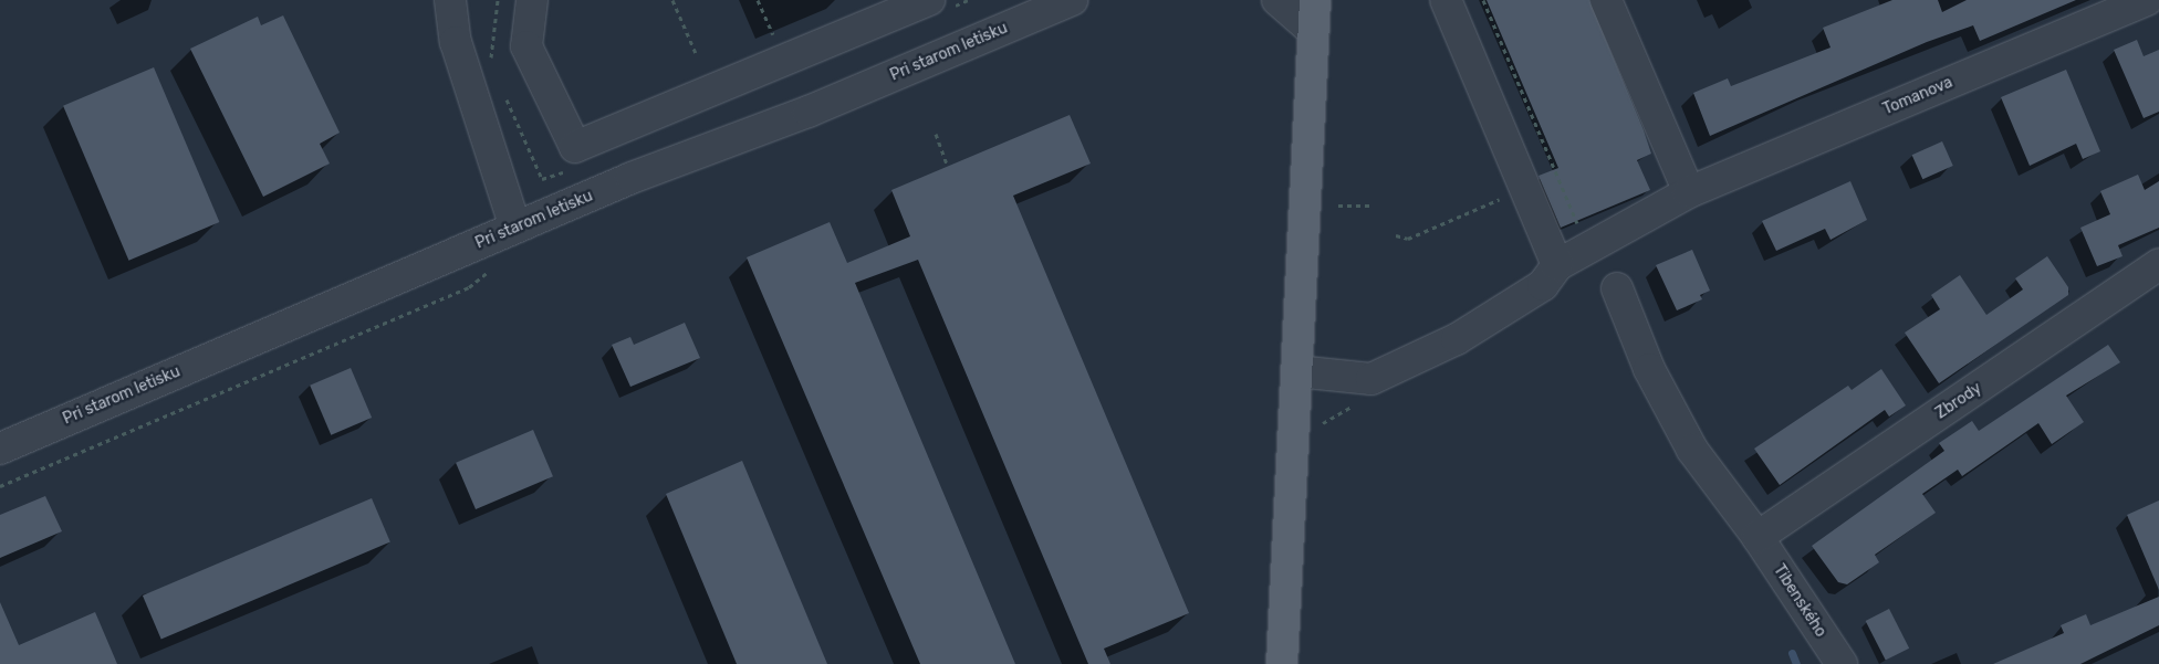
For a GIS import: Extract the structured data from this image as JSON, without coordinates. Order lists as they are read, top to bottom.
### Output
{
  "streets": {
    "street": [
      "Pri starom letisku",
      "Tomanova",
      "Zbrody",
      "Tibenského"
    ]
  },
  "crossings": [
    ["Zbrody", "Tibenského"]
  ]
}
